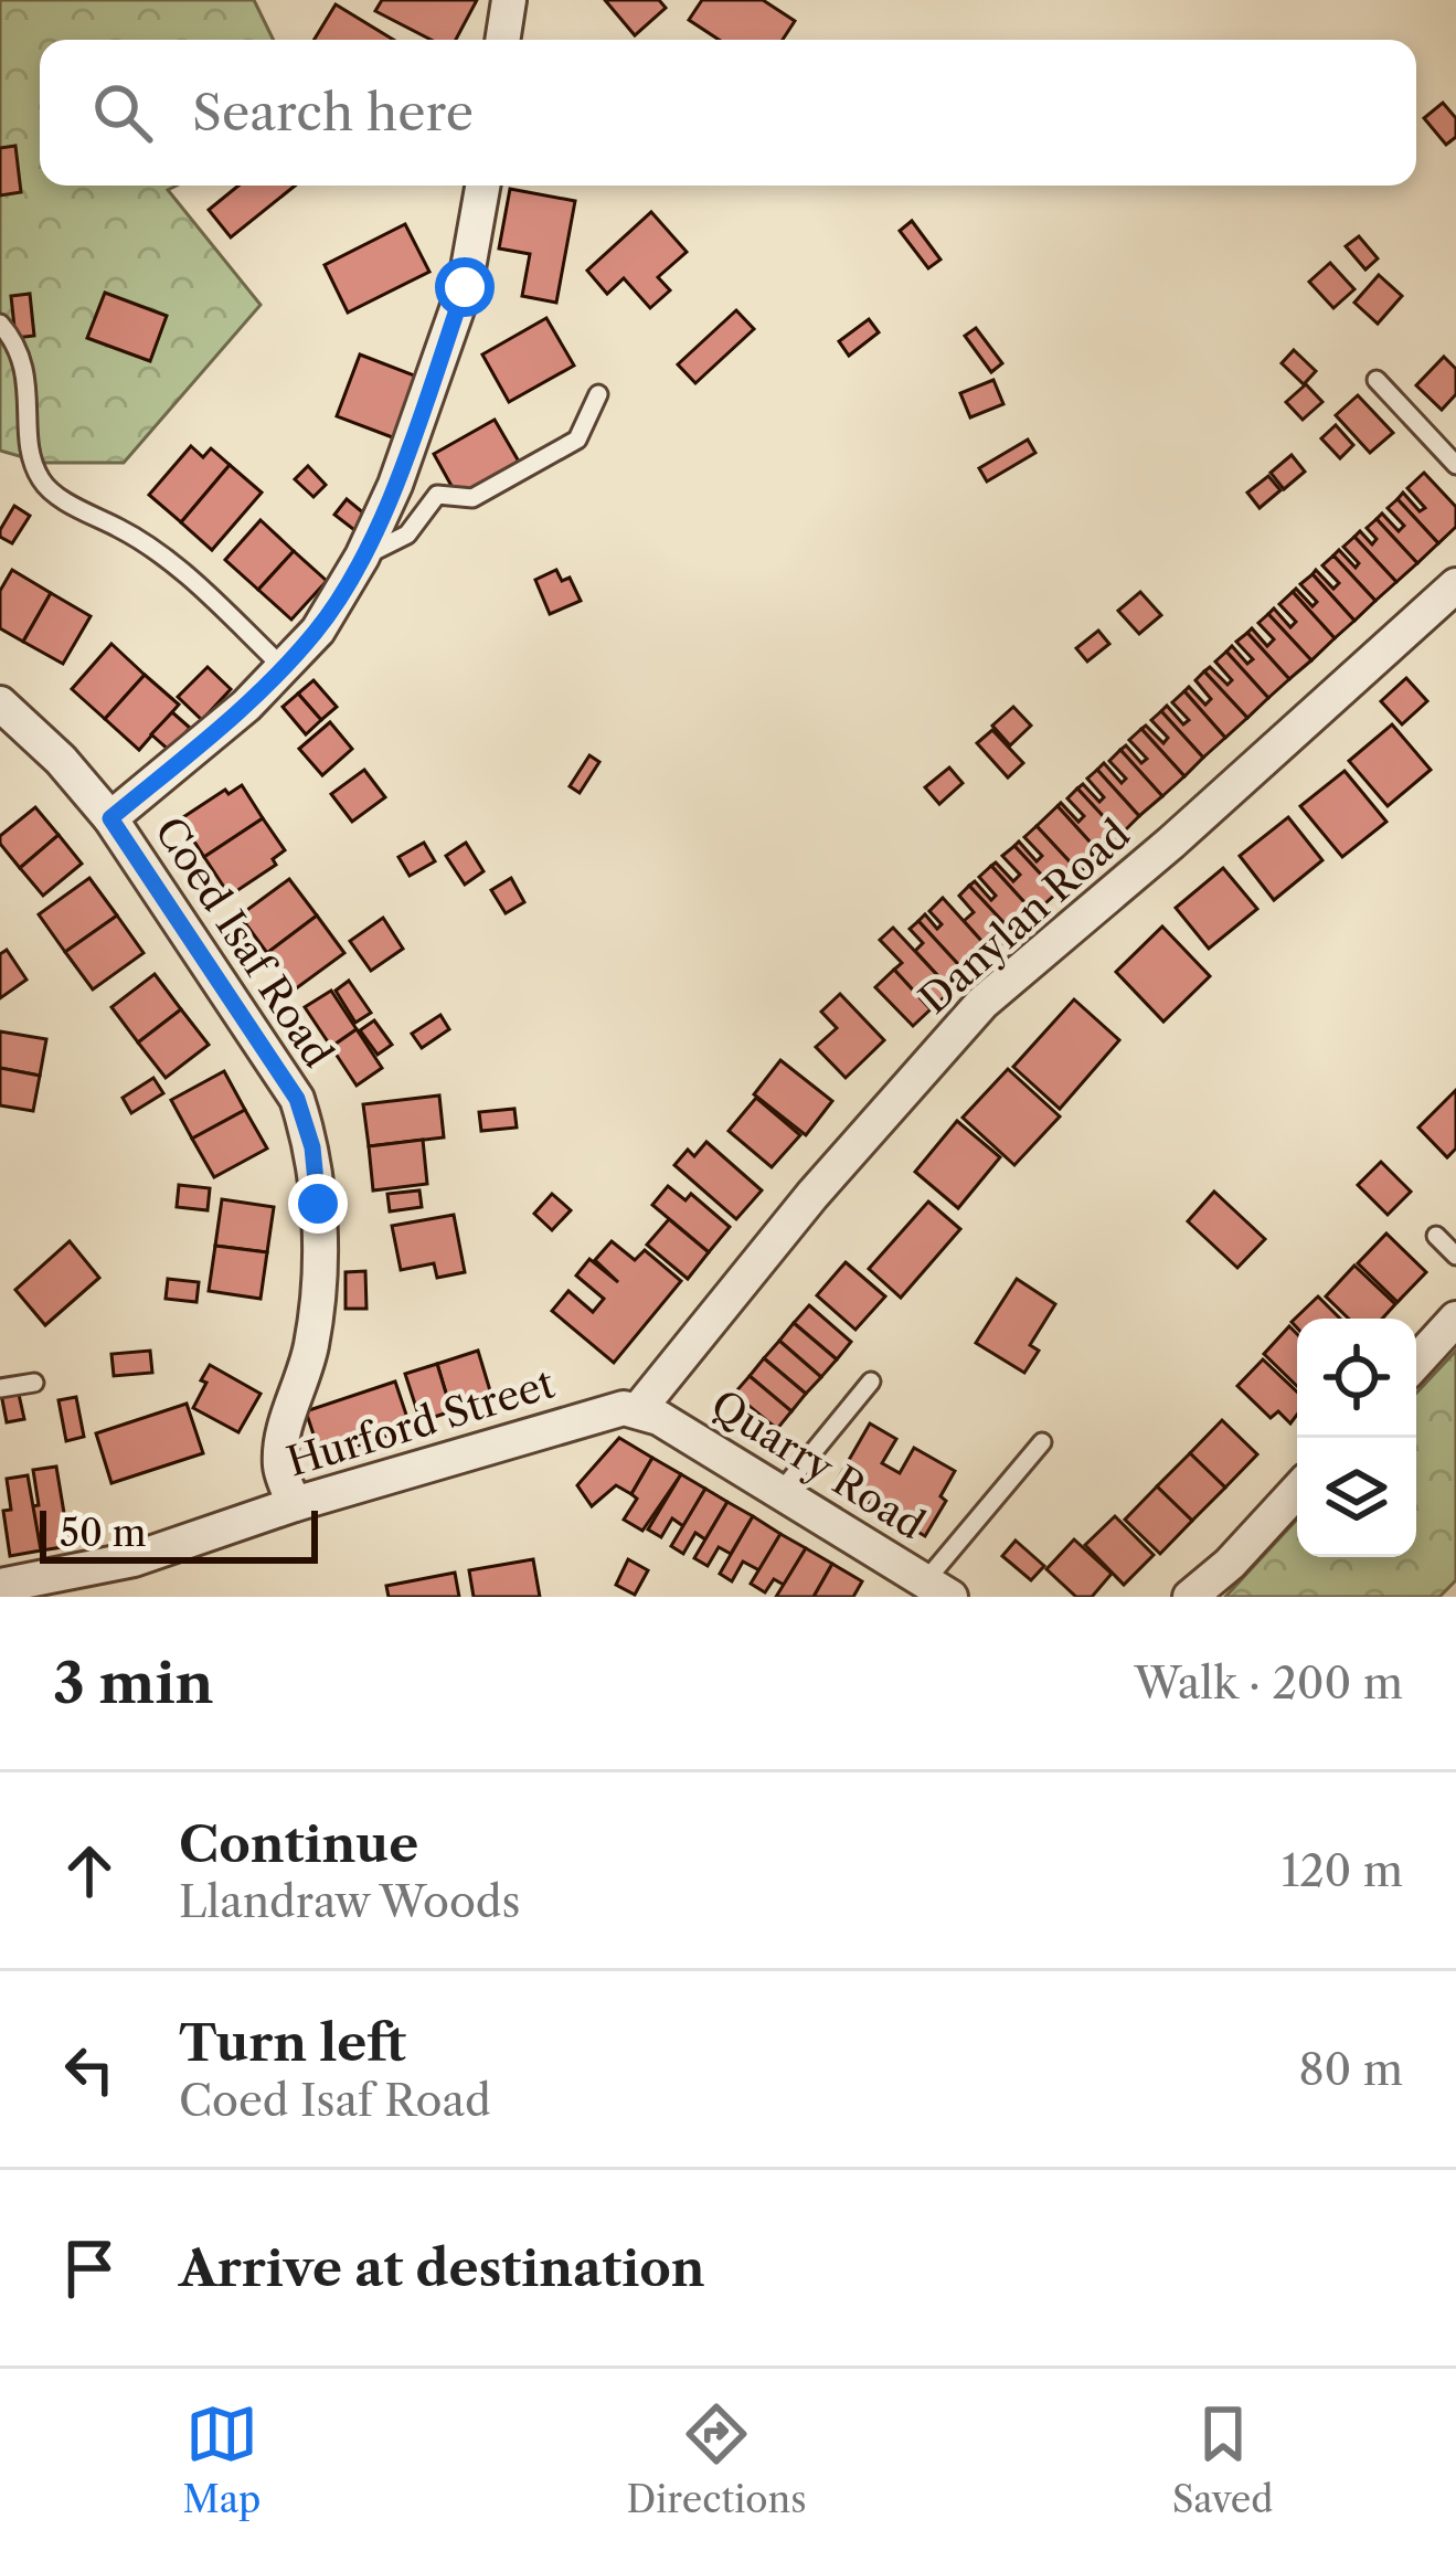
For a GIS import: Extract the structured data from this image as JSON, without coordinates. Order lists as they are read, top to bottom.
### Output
{
  "streets": {
    "street": [
      "Danylan Road",
      "Coed Isaf Road",
      "Hurford Street",
      "Quarry Road"
    ]
  },
  "crossings": [
    ["Danylan Road", "Hurford Street"],
    ["Danylan Road", "Quarry Road"],
    ["Coed Isaf Road", "Hurford Street"],
    ["Hurford Street", "Quarry Road"]
  ],
  "scale_bar": "50 m",
  "page": {
    "search": "Search here",
    "scale": "50 m",
    "heading": ["3 min", "Walk · 200 m"],
    "list": [
      ["Continue", "Llandraw Woods", "120 m"],
      ["Turn left", "Coed Isaf Road", "80 m"],
      "Arrive at destination"
    ],
    "nav": ["Map", "Directions", "Saved"]
  }
}
